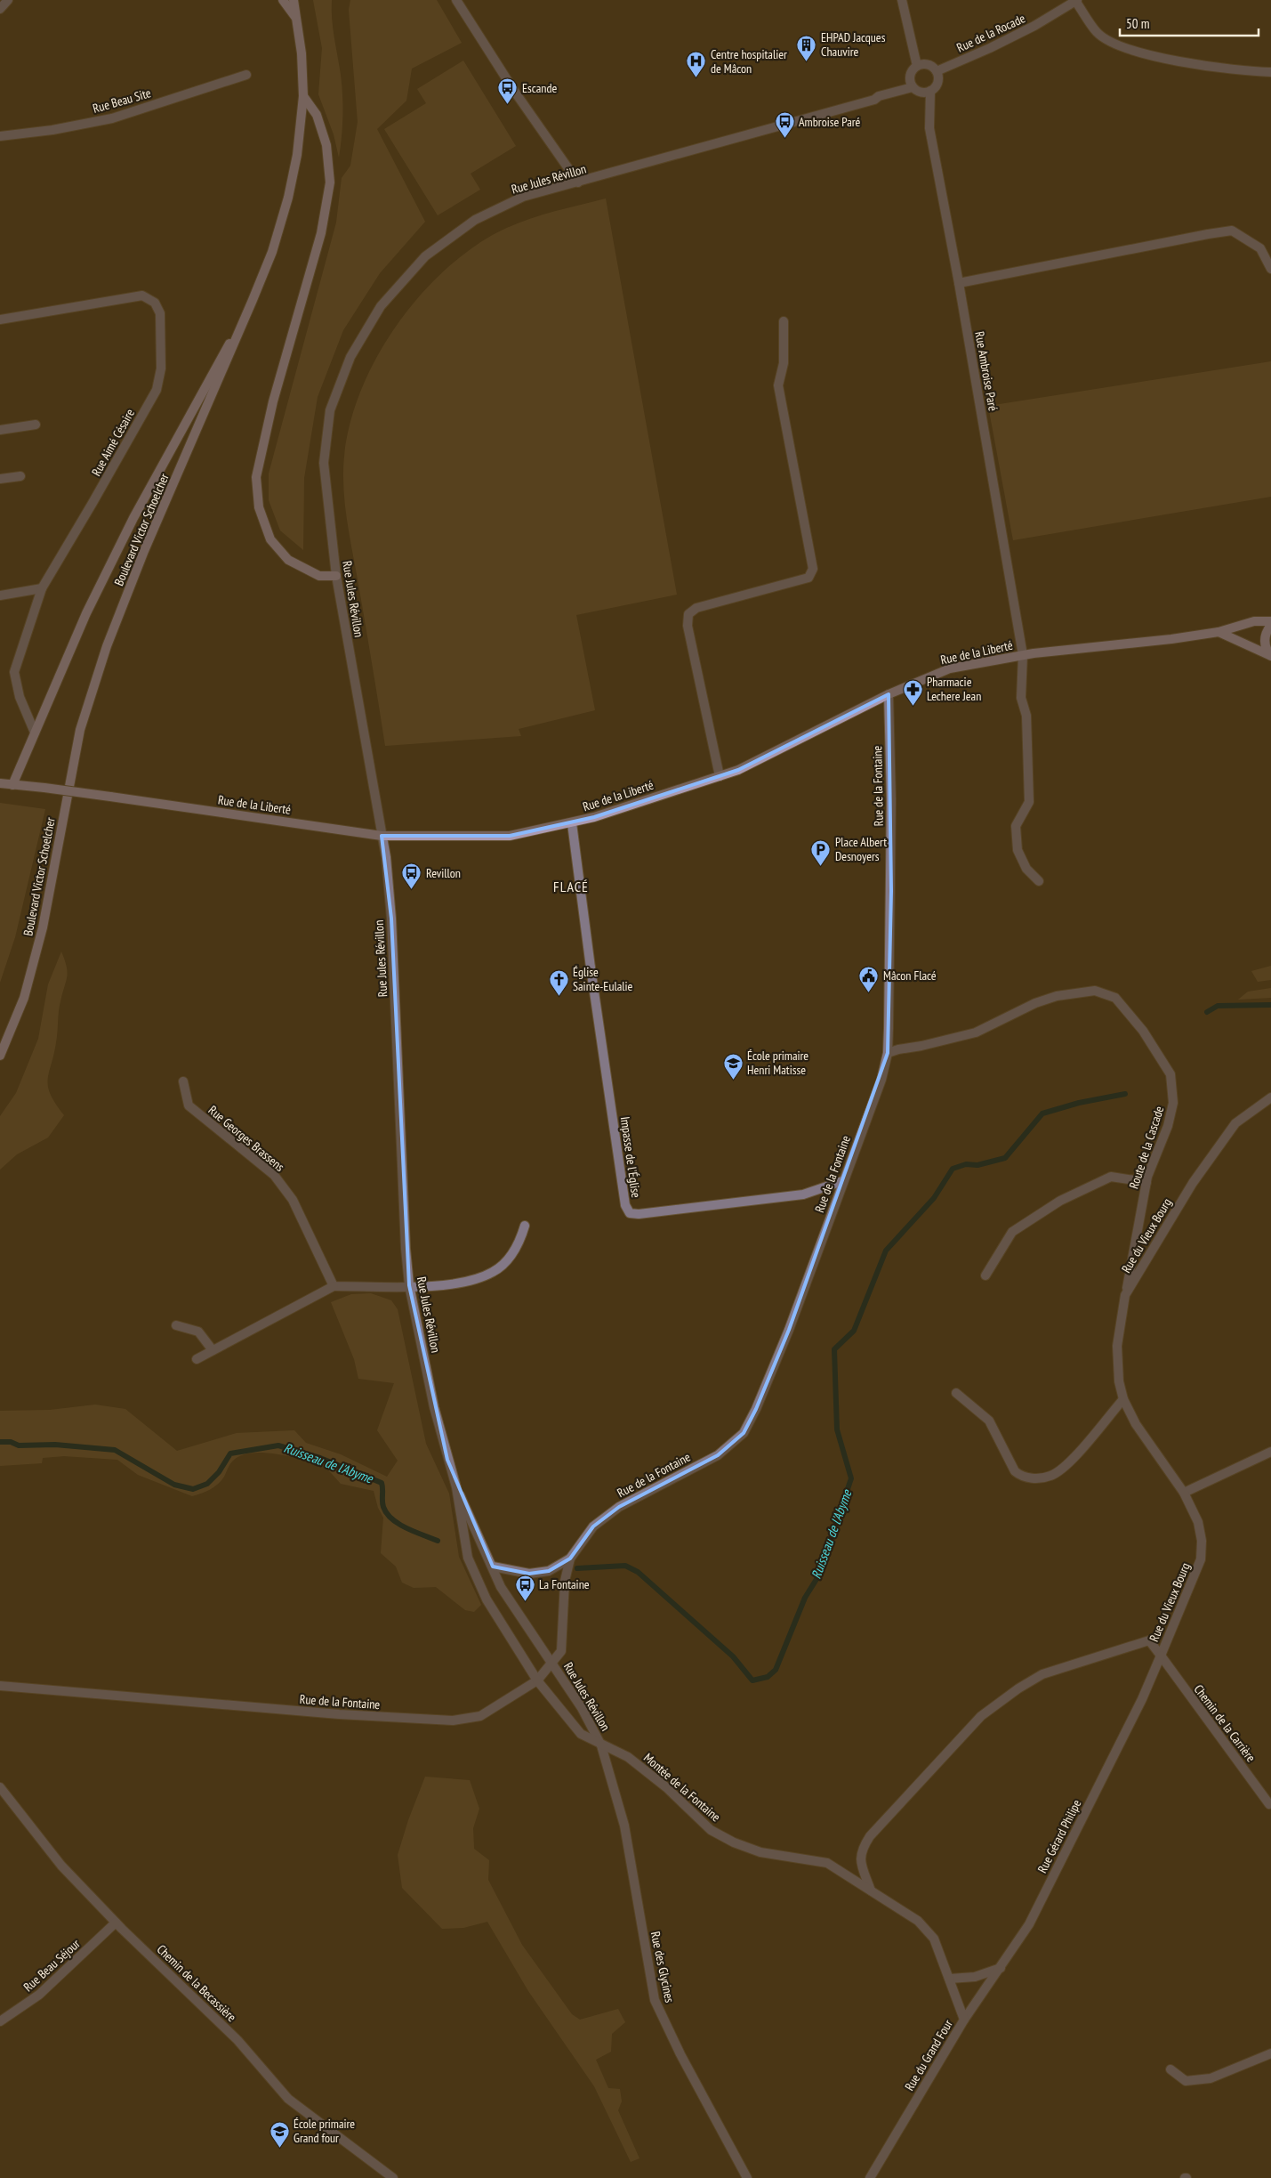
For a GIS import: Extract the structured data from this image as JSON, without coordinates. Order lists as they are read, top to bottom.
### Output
{
  "streets": {
    "street": [
      "Rue de la Rocade",
      "Rue Beau Site",
      "Rue Jules Révillon",
      "Rue Ambroise Paré",
      "Rue Aimé Césaire",
      "Boulevard Victor Schoelcher",
      "Rue de la Liberté",
      "Rue de la Fontaine",
      "Rue Georges Brassens",
      "Route de la Cascade",
      "Impasse de l'Église",
      "Rue du Vieux Bourg",
      "Chemin de la Carrière",
      "Montée de la Fontaine",
      "Rue Gérard Philipe",
      "Rue Beau Séjour",
      "Rue des Glycines",
      "Chemin de la Becassière",
      "Rue du Grand Four"
    ]
  },
  "crossings": [
    ["Rue de la Rocade", "Rue Jules Révillon"],
    ["Rue de la Rocade", "Rue Ambroise Paré"],
    ["Rue Jules Révillon", "Rue Ambroise Paré"],
    ["Rue Jules Révillon", "Rue de la Liberté"],
    ["Rue Jules Révillon", "Rue de la Fontaine"],
    ["Rue Jules Révillon", "Montée de la Fontaine"],
    ["Rue Jules Révillon", "Rue des Glycines"],
    ["Rue Ambroise Paré", "Rue de la Liberté"],
    ["Rue de la Liberté", "Rue de la Fontaine"],
    ["Rue de la Liberté", "Impasse de l'Église"],
    ["Rue de la Fontaine", "Route de la Cascade"],
    ["Rue de la Fontaine", "Impasse de l'Église"],
    ["Route de la Cascade", "Rue du Vieux Bourg"],
    ["Rue du Vieux Bourg", "Chemin de la Carrière"],
    ["Rue du Vieux Bourg", "Montée de la Fontaine"],
    ["Rue du Vieux Bourg", "Rue Gérard Philipe"],
    ["Rue du Vieux Bourg", "Rue du Grand Four"],
    ["Chemin de la Carrière", "Rue Gérard Philipe"],
    ["Montée de la Fontaine", "Rue des Glycines"],
    ["Montée de la Fontaine", "Rue du Grand Four"],
    ["Rue Gérard Philipe", "Rue du Grand Four"],
    ["Rue Beau Séjour", "Chemin de la Becassière"]
  ],
  "districts": ["FLACÉ"],
  "water": ["Ruisseau de l'Abyme"],
  "places": {
    "building": ["EHPAD Jacques Chauvire"],
    "hospital": ["Centre hospitalier de Mâcon"],
    "bus stop": [
      "Escande",
      "Ambroise Paré",
      "Revillon",
      "La Fontaine"
    ],
    "pharmacy": ["Pharmacie Lechere Jean"],
    "parking": ["Place Albert Desnoyers"],
    "public building": ["Mâcon Flacé"],
    "church": ["Église Sainte-Eulalie"],
    "school or university": ["École primaire Henri Matisse", "École primaire Grand four"]
  },
  "scale_bar": "50 m"
}
